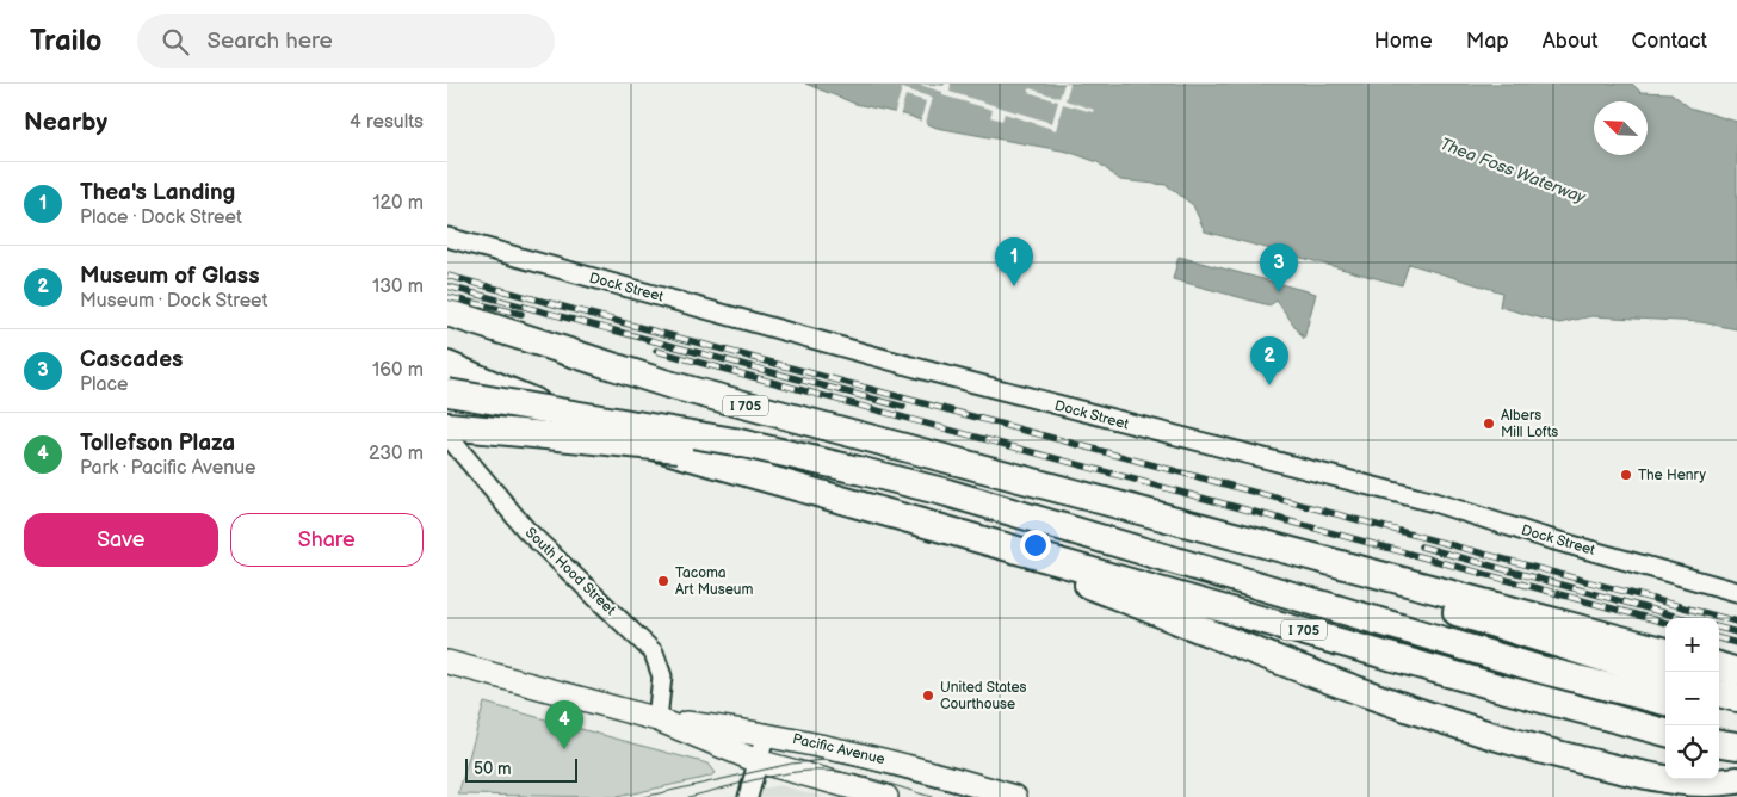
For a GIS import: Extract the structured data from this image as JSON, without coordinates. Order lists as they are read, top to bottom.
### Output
{
  "streets": {
    "highway": ["I 705"],
    "main road": ["Pacific Avenue"],
    "street": ["Dock Street", "South Hood Street"]
  },
  "crossings": [
    ["South Hood Street", "Pacific Avenue"]
  ],
  "water": ["Thea Foss Waterway"],
  "places": [
    "Albers Mill Lofts",
    "The Henry",
    "Tacoma Art Museum",
    "United States Courthouse"
  ],
  "scale_bar": "50 m",
  "north": "top left",
  "page": {
    "header": "Trailo",
    "search": "Search here",
    "nav": [
      "Home",
      "Map",
      "About",
      "Contact"
    ],
    "heading": ["Nearby", "4 results"],
    "list": [
      {
        "mark": "1",
        "name": "Thea's Landing",
        "note": "Place · Dock Street",
        "value": "120 m"
      },
      {
        "mark": "2",
        "name": "Museum of Glass",
        "note": "Museum · Dock Street",
        "value": "130 m"
      },
      {
        "mark": "3",
        "name": "Cascades",
        "note": "Place",
        "value": "160 m"
      },
      {
        "mark": "4",
        "name": "Tollefson Plaza",
        "note": "Park · Pacific Avenue",
        "value": "230 m"
      }
    ],
    "pins": [
      "1",
      "3",
      "2",
      "4"
    ],
    "buttons": ["Save", "Share"],
    "map_buttons": ["+", "−"],
    "scale": "50 m"
  }
}
